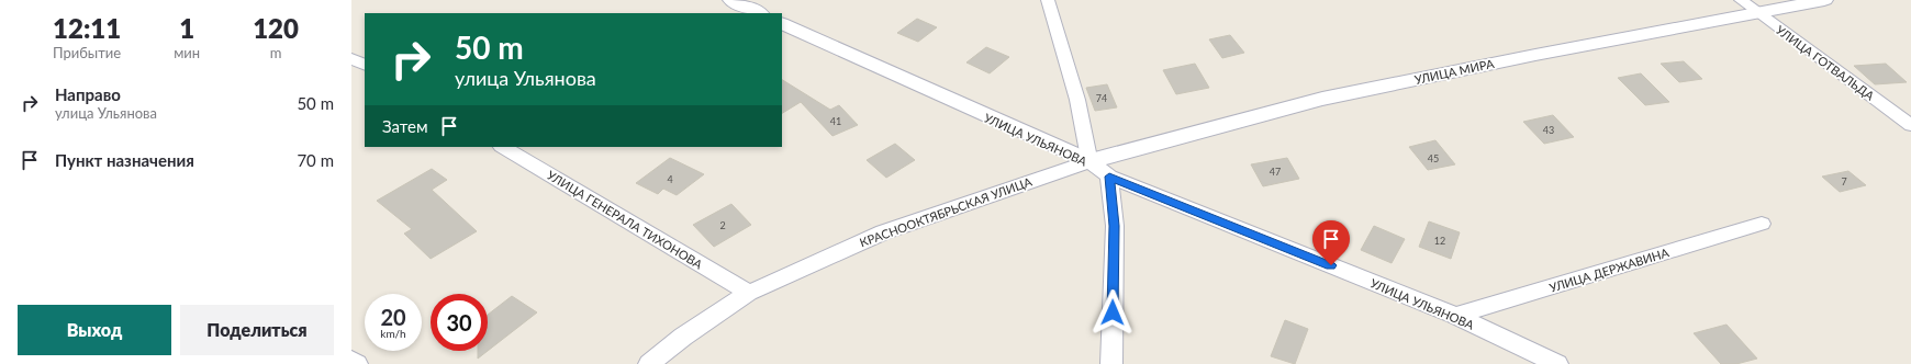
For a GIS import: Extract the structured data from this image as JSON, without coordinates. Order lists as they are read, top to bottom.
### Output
{
  "streets": {
    "street": [
      "УЛИЦА ГОТВАЛЬДА",
      "УЛИЦА МИРА",
      "УЛИЦА УЛЬЯНОВА",
      "КРАСНООКТЯБРЬСКАЯ УЛИЦА",
      "УЛИЦА ГЕНЕРАЛА ТИХОНОВА",
      "УЛИЦА ДЕРЖАВИНА"
    ]
  },
  "crossings": [
    ["УЛИЦА ГОТВАЛЬДА", "УЛИЦА МИРА"],
    ["УЛИЦА МИРА", "УЛИЦА УЛЬЯНОВА"],
    ["УЛИЦА МИРА", "КРАСНООКТЯБРЬСКАЯ УЛИЦА"],
    ["УЛИЦА УЛЬЯНОВА", "КРАСНООКТЯБРЬСКАЯ УЛИЦА"],
    ["УЛИЦА УЛЬЯНОВА", "УЛИЦА ДЕРЖАВИНА"],
    ["КРАСНООКТЯБРЬСКАЯ УЛИЦА", "УЛИЦА ГЕНЕРАЛА ТИХОНОВА"]
  ],
  "house_numbers": [
    "74",
    "41",
    "43",
    "45",
    "47",
    "4",
    "7",
    "2",
    "12"
  ],
  "page": {
    "eta": [
      "12:11",
      "Прибытие",
      "1",
      "мин",
      "120",
      "m"
    ],
    "turn": ["50 m", "улица Ульянова"],
    "list": [
      {
        "name": "Направо",
        "note": "улица Ульянова",
        "value": "50 m"
      },
      {
        "name": "Пункт назначения",
        "value": "70 m"
      }
    ],
    "then": "Затем",
    "speed": "20 km/h",
    "limit": "30",
    "buttons": ["Выход", "Поделиться"]
  }
}
